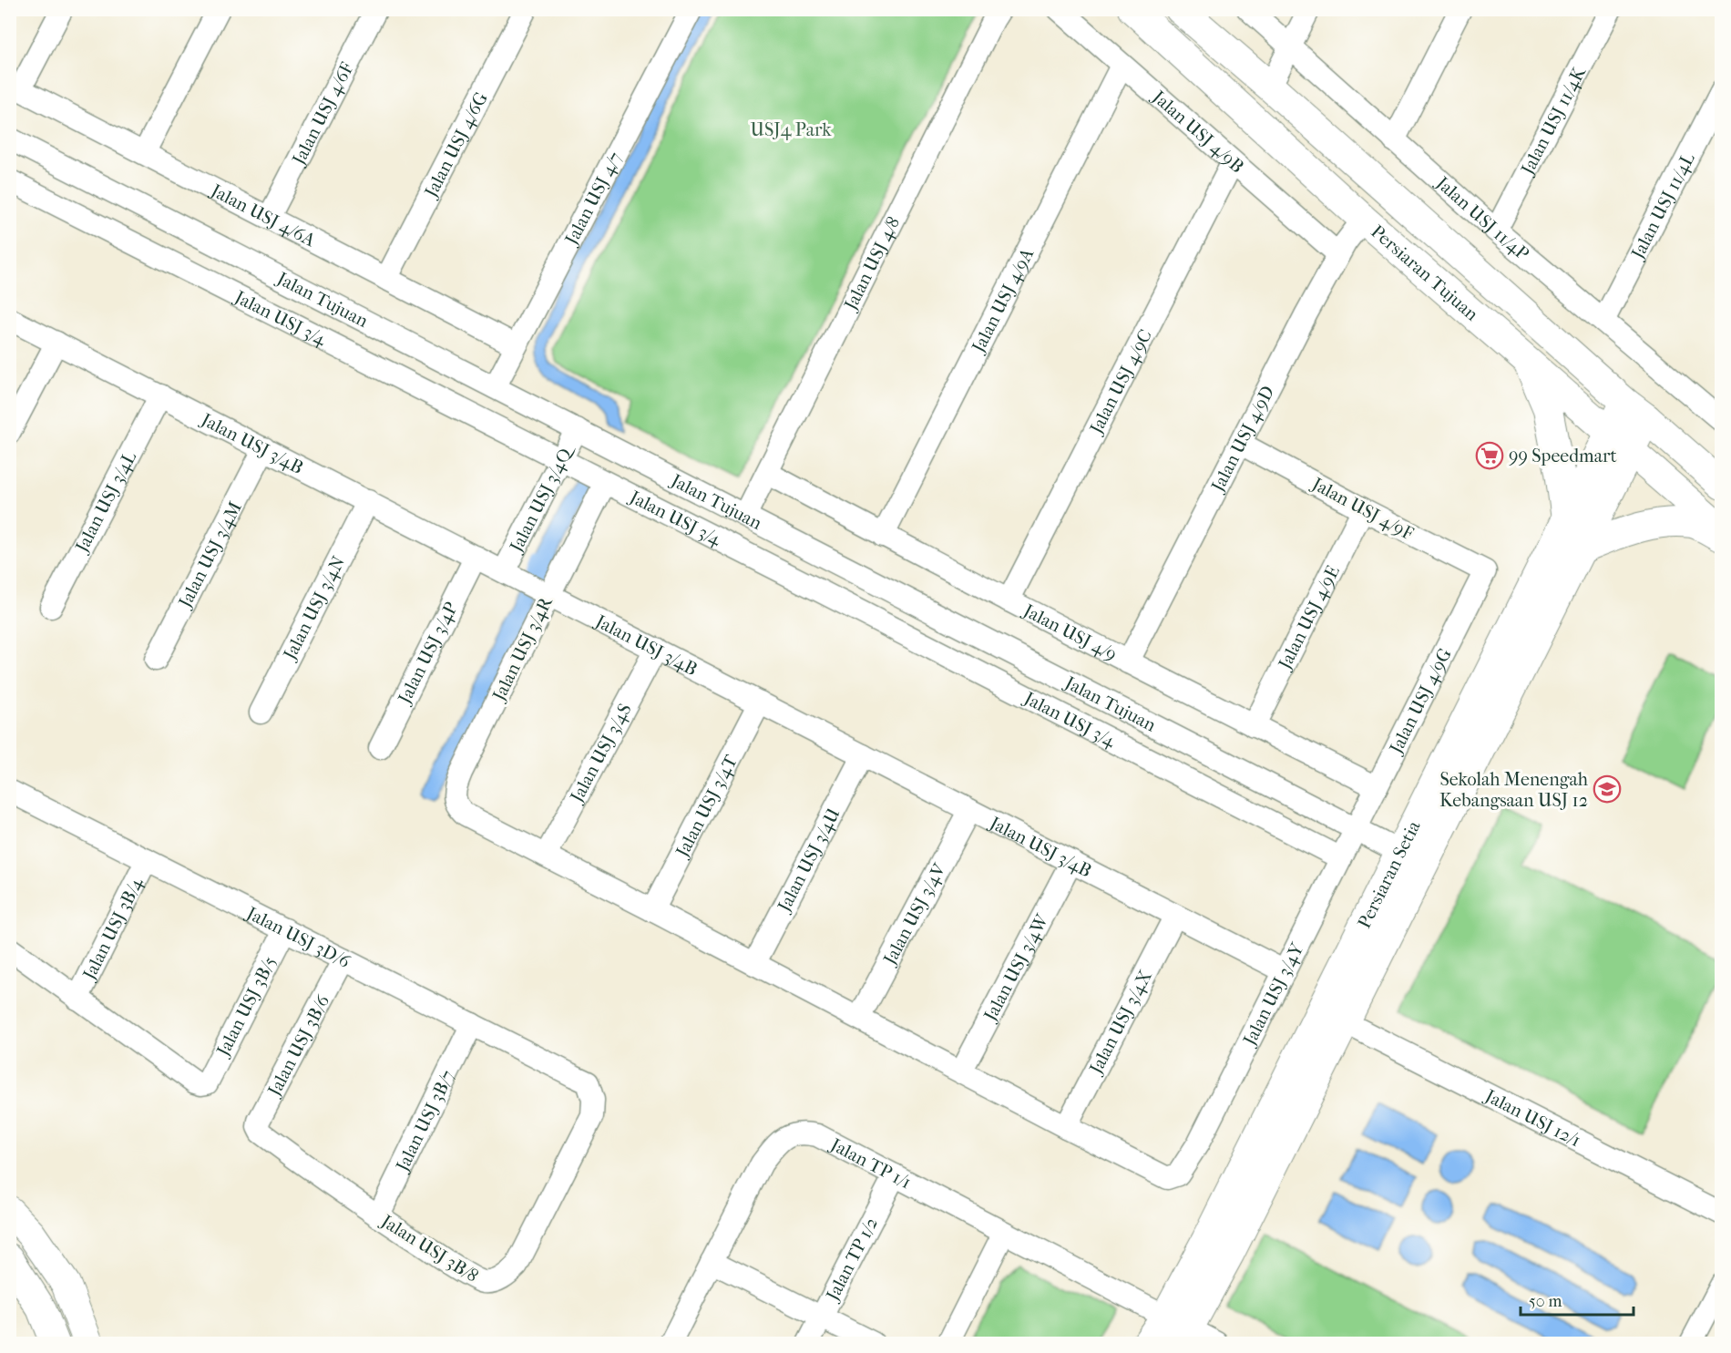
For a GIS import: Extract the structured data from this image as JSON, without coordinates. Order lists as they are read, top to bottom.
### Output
{
  "streets": {
    "main road": ["Persiaran Tujuan", "Persiaran Setia"],
    "street": [
      "Jalan USJ 4/6F",
      "Jalan USJ 11/4K",
      "Jalan USJ 4/9B",
      "Jalan USJ 4/6G",
      "Jalan USJ 4/7",
      "Jalan USJ 11/4L",
      "Jalan USJ 4/6A",
      "Jalan USJ 11/4P",
      "Jalan USJ 4/8",
      "Jalan Tujuan",
      "Jalan USJ 4/9A",
      "Jalan USJ 3/4",
      "Jalan USJ 4/9C",
      "Jalan USJ 4/9D",
      "Jalan USJ 3/4B",
      "Jalan USJ 3/4Q",
      "Jalan USJ 3/4L",
      "Jalan USJ 4/9F",
      "Jalan USJ 3/4M",
      "Jalan USJ 3/4N",
      "Jalan USJ 4/9E",
      "Jalan USJ 4/9",
      "Jalan USJ 3/4R",
      "Jalan USJ 3/4P",
      "Jalan USJ 4/9G",
      "Jalan USJ 3/4S",
      "Jalan USJ 3/4T",
      "Jalan USJ 3/4U",
      "Jalan USJ 3/4V",
      "Jalan USJ 3B/4",
      "Jalan USJ 3D/6",
      "Jalan USJ 3/4W",
      "Jalan USJ 3/4Y",
      "Jalan USJ 3B/5",
      "Jalan USJ 3/4X",
      "Jalan USJ 3B/6",
      "Jalan USJ 12/1",
      "Jalan USJ 3B/7",
      "Jalan TP 1/1",
      "Jalan USJ 3B/8",
      "Jalan TP 1/2"
    ]
  },
  "crossings": [
    ["Jalan USJ 4/6F", "Jalan USJ 4/6A"],
    ["Jalan USJ 11/4K", "Jalan USJ 11/4P"],
    ["Jalan USJ 4/9B", "Jalan USJ 4/9A"],
    ["Jalan USJ 4/9B", "Jalan USJ 4/9C"],
    ["Jalan USJ 4/9B", "Jalan USJ 4/9D"],
    ["Jalan USJ 4/6G", "Jalan USJ 4/6A"],
    ["Jalan USJ 4/7", "Jalan USJ 4/6A"],
    ["Jalan USJ 4/7", "Jalan Tujuan"],
    ["Jalan USJ 11/4L", "Jalan USJ 11/4P"],
    ["Jalan USJ 4/8", "Jalan Tujuan"],
    ["Jalan USJ 4/8", "Jalan USJ 4/9"],
    ["Persiaran Tujuan", "Jalan USJ 4/9D"],
    ["Persiaran Tujuan", "Persiaran Setia"],
    ["Jalan Tujuan", "Jalan USJ 3/4Q"],
    ["Jalan Tujuan", "Jalan USJ 4/9G"],
    ["Jalan Tujuan", "Persiaran Setia"],
    ["Jalan Tujuan", "Jalan USJ 3/4Y"],
    ["Jalan USJ 4/9A", "Jalan USJ 4/9"],
    ["Jalan USJ 3/4", "Jalan USJ 3/4Q"],
    ["Jalan USJ 3/4", "Jalan USJ 3/4R"],
    ["Jalan USJ 3/4", "Jalan USJ 3/4Y"],
    ["Jalan USJ 4/9C", "Jalan USJ 4/9"],
    ["Jalan USJ 4/9D", "Jalan USJ 4/9F"],
    ["Jalan USJ 4/9D", "Jalan USJ 4/9"],
    ["Jalan USJ 3/4B", "Jalan USJ 3/4Q"],
    ["Jalan USJ 3/4B", "Jalan USJ 3/4L"],
    ["Jalan USJ 3/4B", "Jalan USJ 3/4M"],
    ["Jalan USJ 3/4B", "Jalan USJ 3/4N"],
    ["Jalan USJ 3/4B", "Jalan USJ 3/4R"],
    ["Jalan USJ 3/4B", "Jalan USJ 3/4P"],
    ["Jalan USJ 3/4B", "Jalan USJ 3/4S"],
    ["Jalan USJ 3/4B", "Jalan USJ 3/4T"],
    ["Jalan USJ 3/4B", "Jalan USJ 3/4U"],
    ["Jalan USJ 3/4B", "Jalan USJ 3/4V"],
    ["Jalan USJ 3/4B", "Jalan USJ 3/4W"],
    ["Jalan USJ 3/4B", "Jalan USJ 3/4Y"],
    ["Jalan USJ 3/4B", "Jalan USJ 3/4X"],
    ["Jalan USJ 4/9F", "Jalan USJ 4/9E"],
    ["Jalan USJ 4/9F", "Jalan USJ 4/9G"],
    ["Jalan USJ 4/9E", "Jalan USJ 4/9"],
    ["Jalan USJ 4/9", "Jalan USJ 4/9G"],
    ["Jalan USJ 3/4R", "Jalan USJ 3/4Y"],
    ["Jalan USJ 4/9G", "Jalan USJ 3/4Y"],
    ["Jalan USJ 3/4S", "Jalan USJ 3/4Y"],
    ["Jalan USJ 3/4T", "Jalan USJ 3/4Y"],
    ["Jalan USJ 3/4U", "Jalan USJ 3/4Y"],
    ["Persiaran Setia", "Jalan USJ 12/1"],
    ["Persiaran Setia", "Jalan TP 1/1"],
    ["Jalan USJ 3/4V", "Jalan USJ 3/4Y"],
    ["Jalan USJ 3B/4", "Jalan USJ 3D/6"],
    ["Jalan USJ 3B/4", "Jalan USJ 3B/5"],
    ["Jalan USJ 3D/6", "Jalan USJ 3B/5"],
    ["Jalan USJ 3D/6", "Jalan USJ 3B/6"],
    ["Jalan USJ 3D/6", "Jalan USJ 3B/7"],
    ["Jalan USJ 3D/6", "Jalan USJ 3B/8"],
    ["Jalan USJ 3/4W", "Jalan USJ 3/4Y"],
    ["Jalan USJ 3/4Y", "Jalan USJ 3/4X"],
    ["Jalan USJ 3B/6", "Jalan USJ 3B/8"],
    ["Jalan USJ 3B/7", "Jalan USJ 3B/8"],
    ["Jalan TP 1/1", "Jalan TP 1/2"]
  ],
  "parks": ["USJ4 Park"],
  "places": {
    "supermarket": ["99 Speedmart"],
    "school or university": ["Sekolah Menengah Kebangsaan USJ 12"]
  },
  "scale_bar": "50 m"
}
